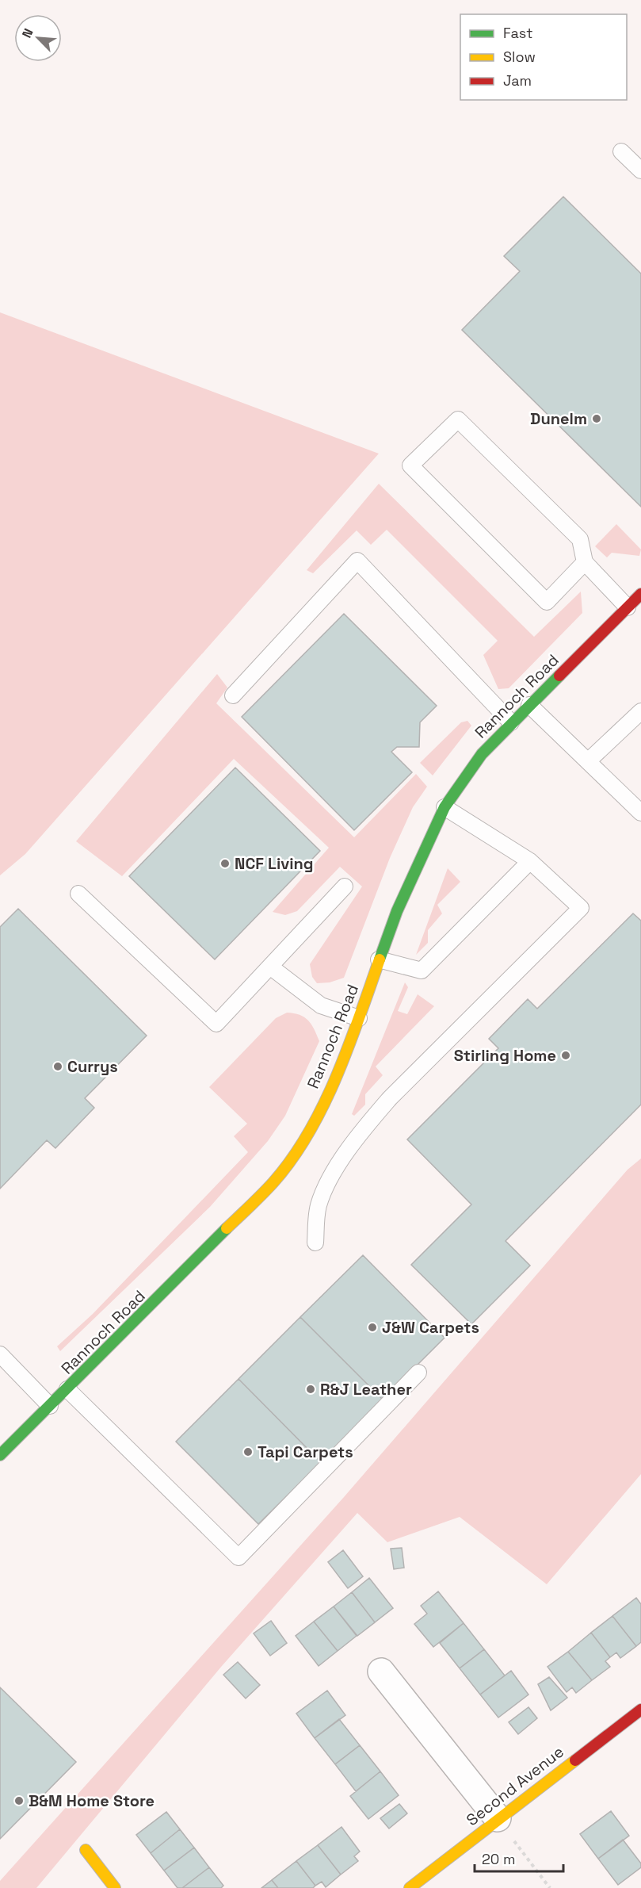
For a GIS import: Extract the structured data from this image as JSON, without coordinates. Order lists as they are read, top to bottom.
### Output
{
  "streets": {
    "street": ["Rannoch Road", "Second Avenue"]
  },
  "places": [
    "Dunelm",
    "NCF Living",
    "Stirling Home",
    "Currys",
    "J&W Carpets",
    "R&J Leather",
    "Tapi Carpets",
    "B&M Home Store"
  ],
  "legend": ["Fast", "Slow", "Jam"],
  "scale_bar": "20 m",
  "north": "top left"
}
